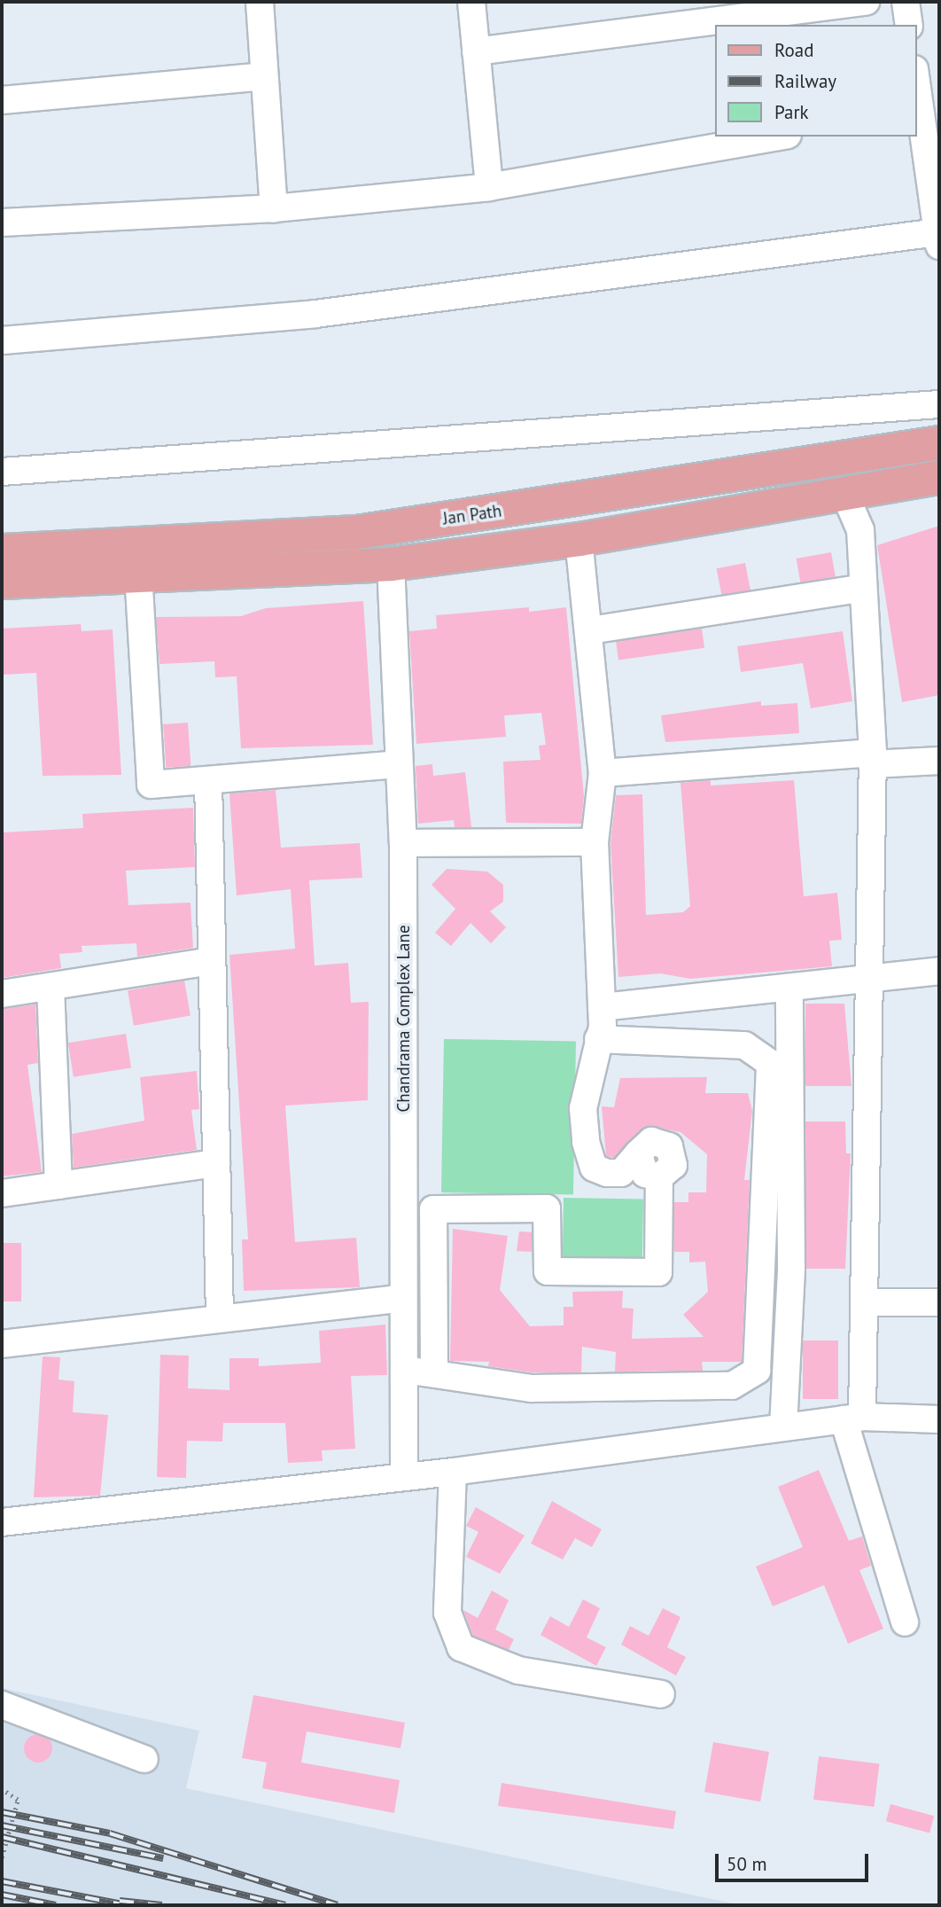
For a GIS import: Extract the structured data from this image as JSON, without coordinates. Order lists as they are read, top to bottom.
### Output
{
  "streets": {
    "main road": ["Jan Path"],
    "street": ["Chandrama Complex Lane"]
  },
  "legend": ["Road", "Railway", "Park"],
  "scale_bar": "50 m"
}
